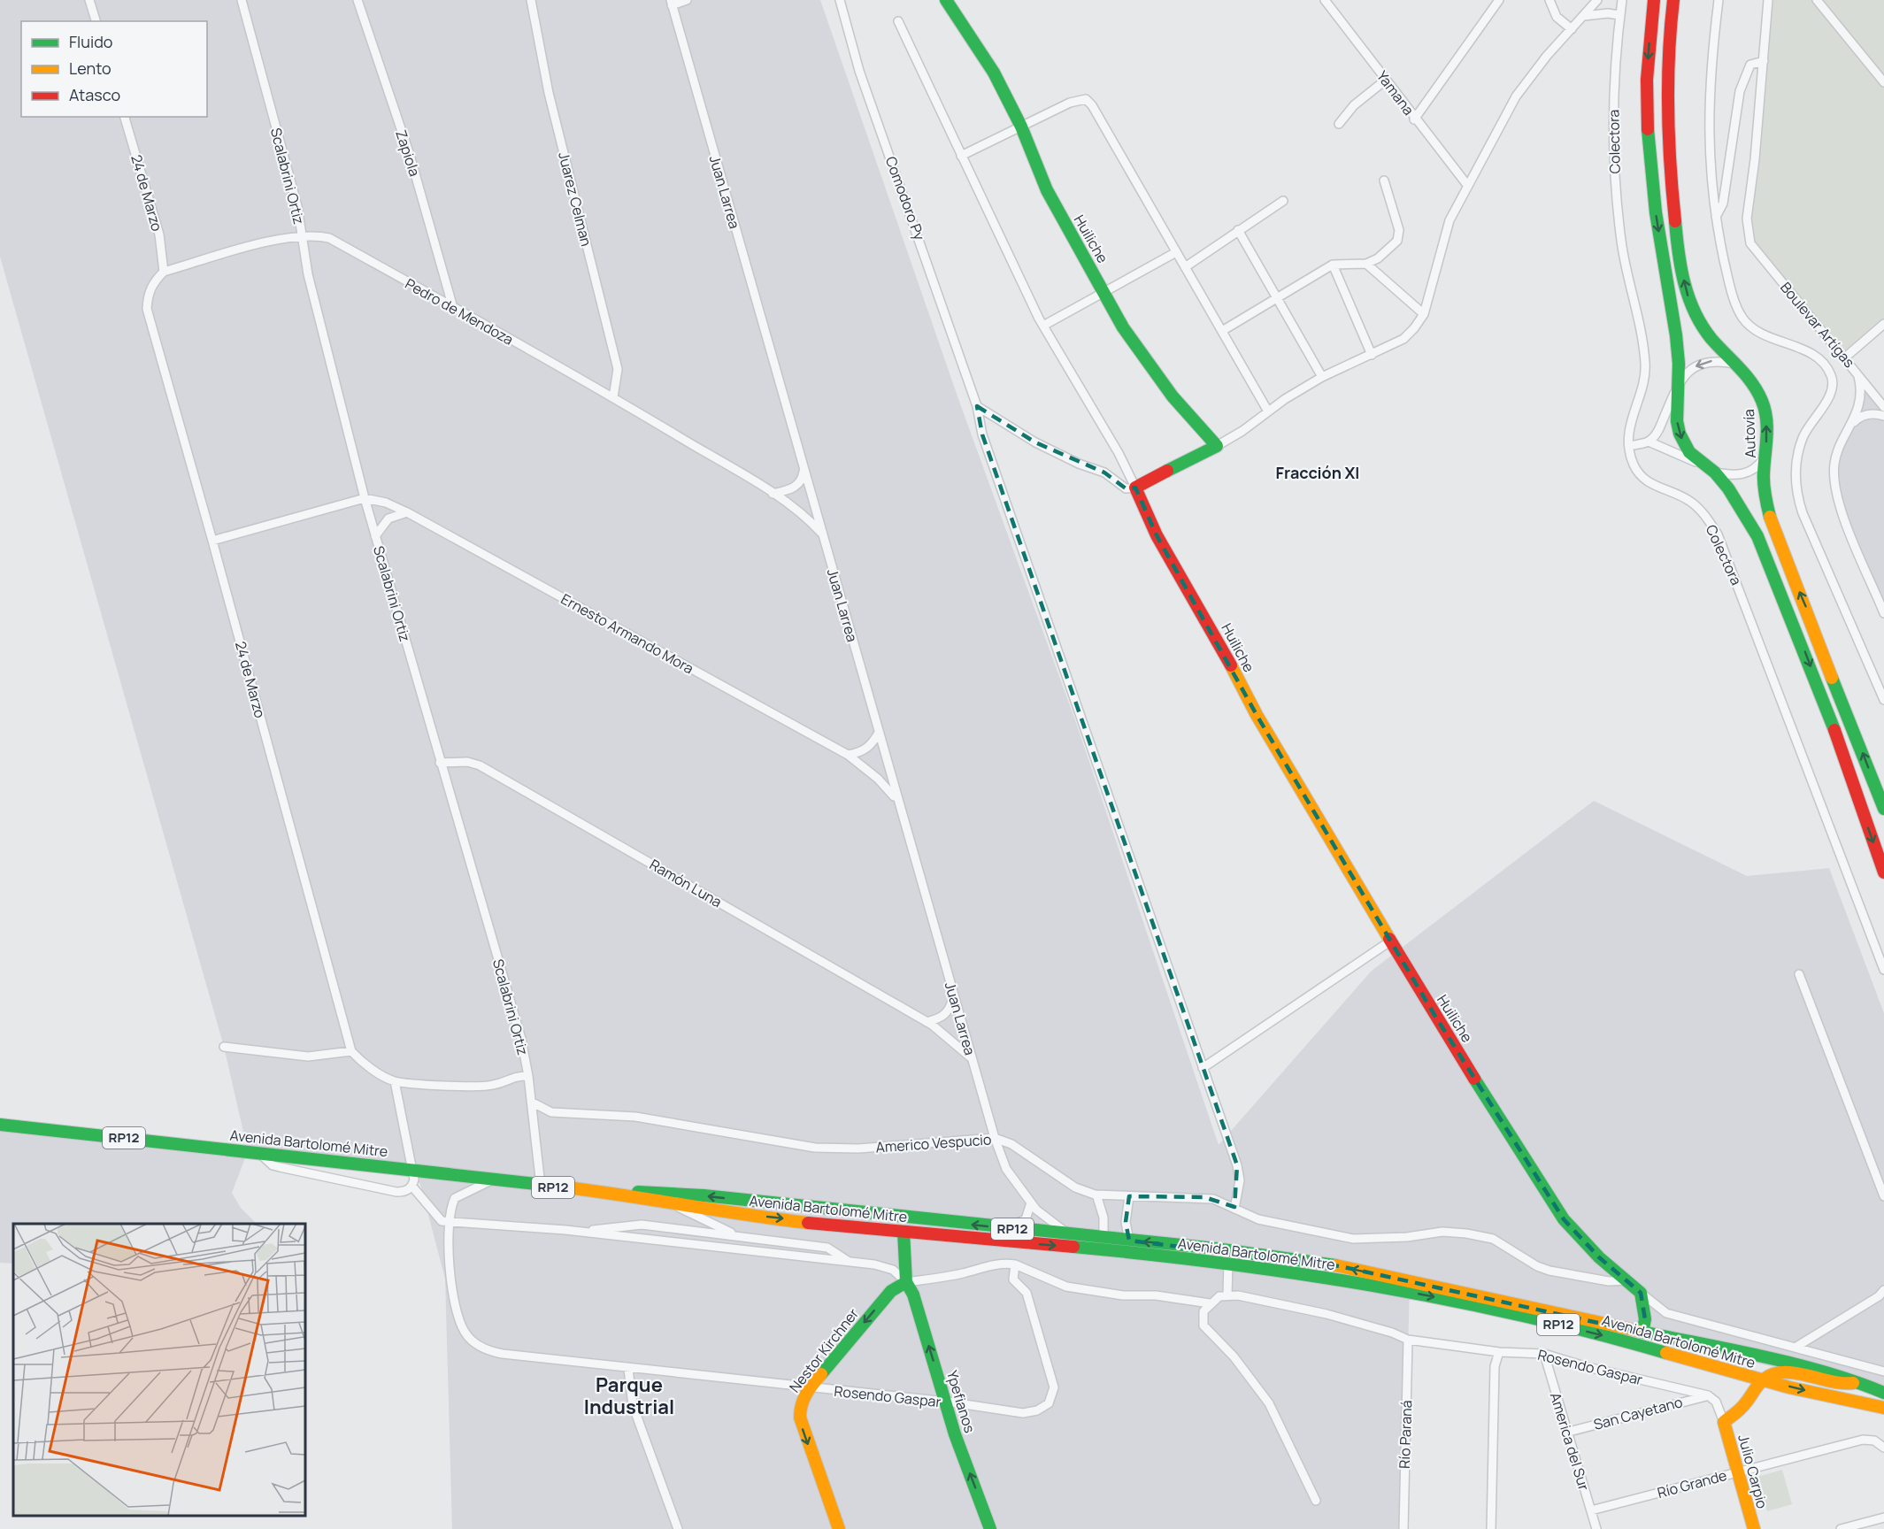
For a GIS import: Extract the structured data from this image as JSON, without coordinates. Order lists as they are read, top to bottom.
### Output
{
  "streets": {
    "street": [
      "Yamana",
      "Colectora",
      "Zapiola",
      "Scalabrini Ortiz",
      "Juan Larrea",
      "24 de Marzo",
      "Comodoro Py",
      "Juarez Celman",
      "Huiliche",
      "Pedro de Mendoza",
      "Boulevar Artígas",
      "Autovía",
      "Ernesto Armando Mora",
      "Ramón Luna",
      "RP12",
      "Avenida Bartolomé Mitre",
      "Americo Vespucio",
      "Nestor Kirchner",
      "Rosendo Gaspar",
      "Ypefianos",
      "San Cayetano",
      "Río Paraná",
      "America del Sur",
      "Julio Carpio",
      "Río Grande"
    ]
  },
  "crossings": [
    ["Zapiola", "Pedro de Mendoza"],
    ["Scalabrini Ortiz", "Pedro de Mendoza"],
    ["Scalabrini Ortiz", "Ernesto Armando Mora"],
    ["Scalabrini Ortiz", "Ramón Luna"],
    ["Scalabrini Ortiz", "Avenida Bartolomé Mitre"],
    ["Scalabrini Ortiz", "Americo Vespucio"],
    ["Juan Larrea", "Pedro de Mendoza"],
    ["Juan Larrea", "Ernesto Armando Mora"],
    ["Juan Larrea", "Ramón Luna"],
    ["Juan Larrea", "Avenida Bartolomé Mitre"],
    ["Juan Larrea", "Americo Vespucio"],
    ["24 de Marzo", "Pedro de Mendoza"],
    ["24 de Marzo", "Ernesto Armando Mora"],
    ["Juarez Celman", "Pedro de Mendoza"],
    ["Huiliche", "Americo Vespucio"],
    ["Avenida Bartolomé Mitre", "Rosendo Gaspar"],
    ["Nestor Kirchner", "Rosendo Gaspar"],
    ["Nestor Kirchner", "Ypefianos"],
    ["Rosendo Gaspar", "Ypefianos"],
    ["Rosendo Gaspar", "San Cayetano"],
    ["Rosendo Gaspar", "Río Paraná"],
    ["Rosendo Gaspar", "America del Sur"],
    ["San Cayetano", "America del Sur"],
    ["America del Sur", "Río Grande"],
    ["Julio Carpio", "Río Grande"]
  ],
  "one_way": ["Nestor Kirchner", "Ypefianos"],
  "districts": ["Fracción XI", "Parque Industrial"],
  "legend": ["Fluido", "Lento", "Atasco"]
}
